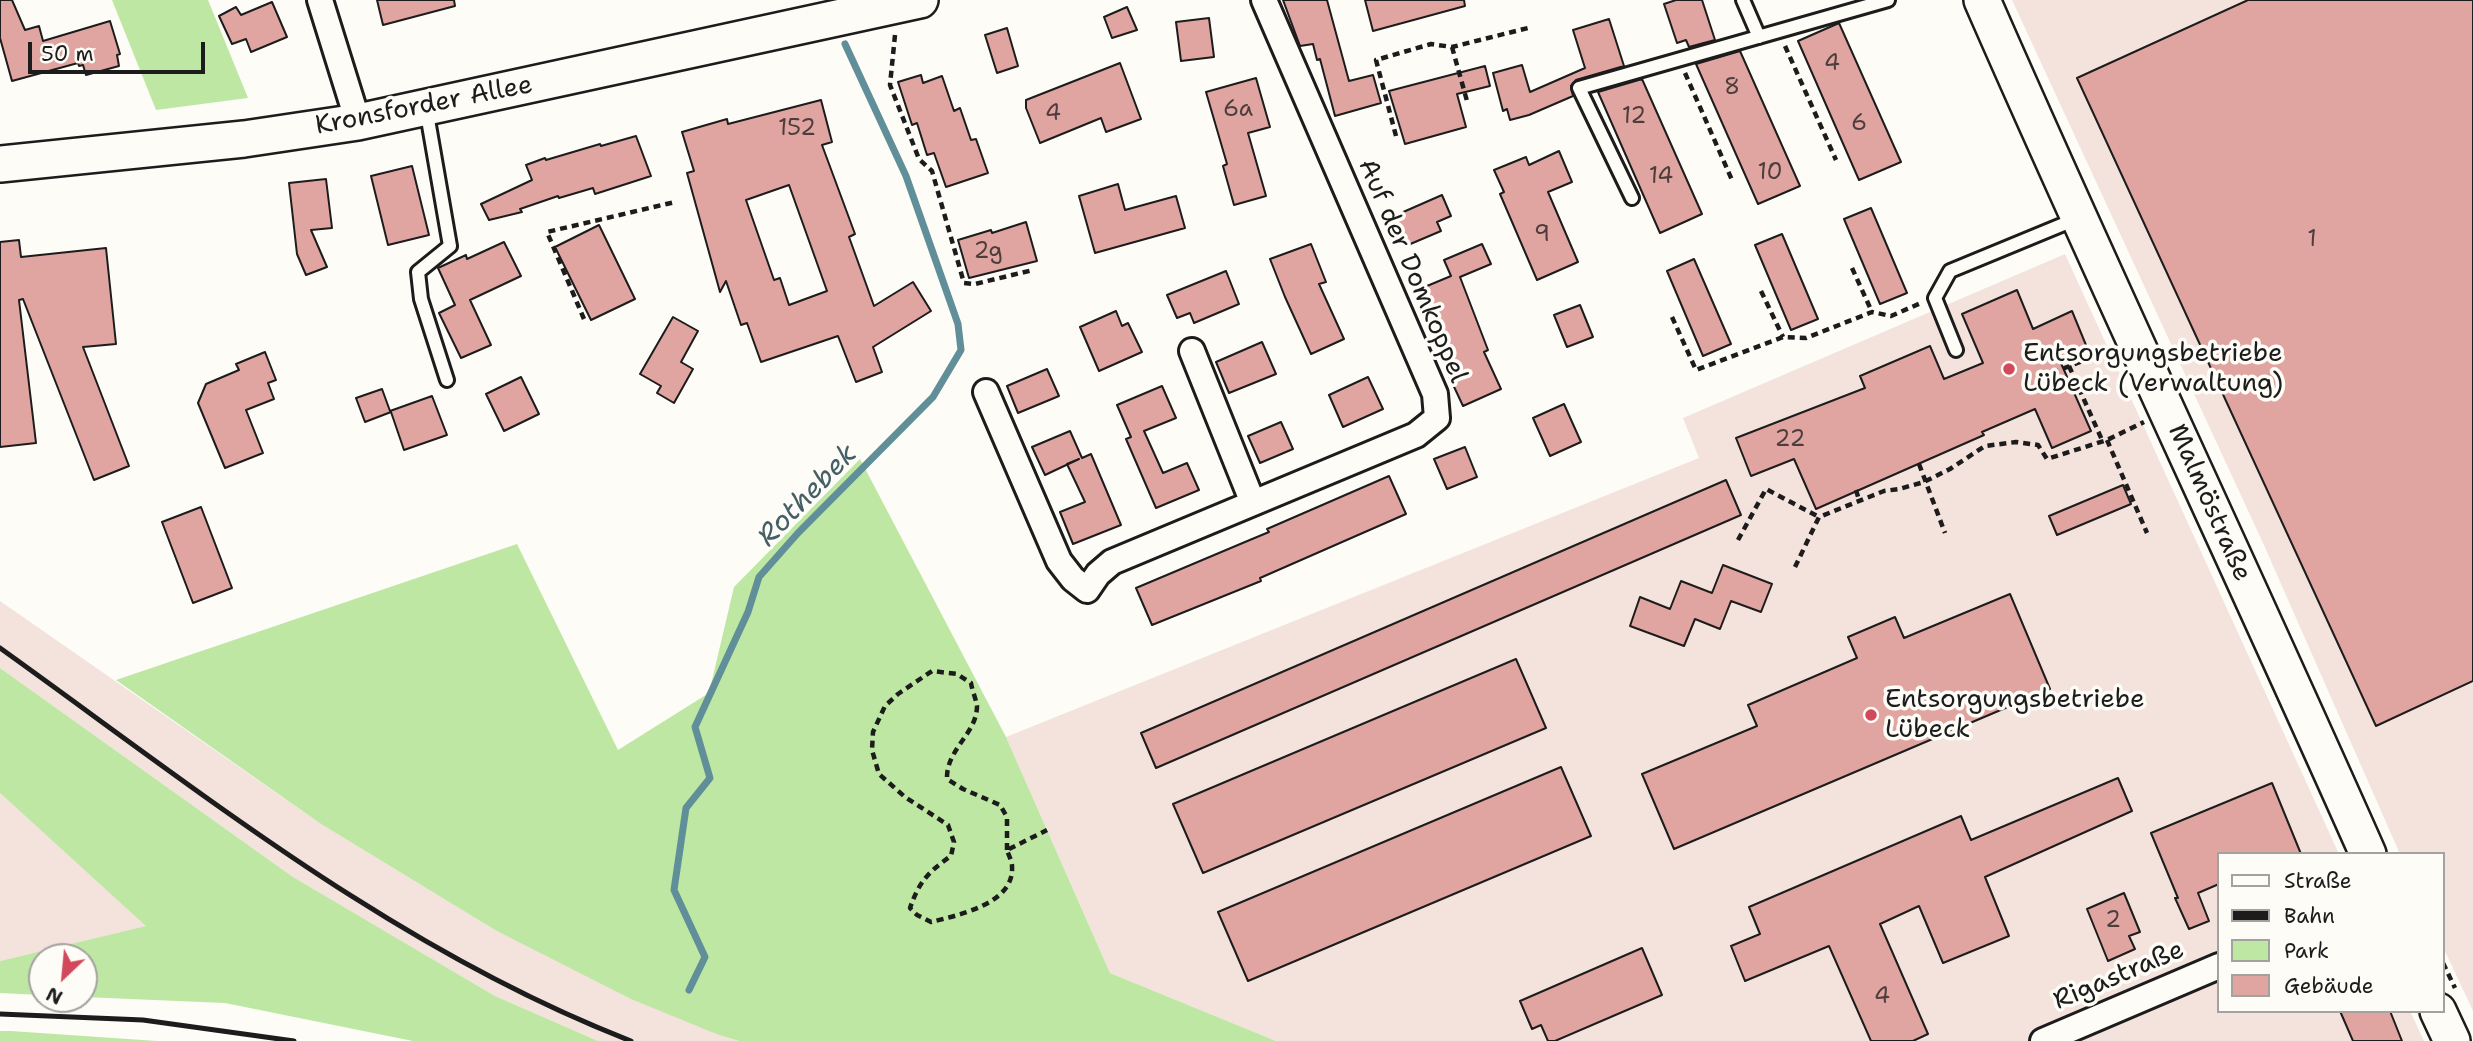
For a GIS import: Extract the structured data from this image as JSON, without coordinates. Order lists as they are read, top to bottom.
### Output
{
  "streets": {
    "street": [
      "Kronsforder Allee",
      "Auf der Domkoppel",
      "Malmöstraße",
      "Rigastraße"
    ]
  },
  "water": ["Rothebek"],
  "places": ["Entsorgungsbetriebe Lübeck (Verwaltung)", "Entsorgungsbetriebe Lübeck"],
  "house_numbers": [
    "4",
    "8",
    "6a",
    "4",
    "12",
    "6",
    "152",
    "10",
    "14",
    "9",
    "1",
    "2g",
    "22",
    "2",
    "4"
  ],
  "legend": [
    "Straße",
    "Bahn",
    "Park",
    "Gebäude"
  ],
  "scale_bar": "50 m",
  "north": "bottom left"
}
